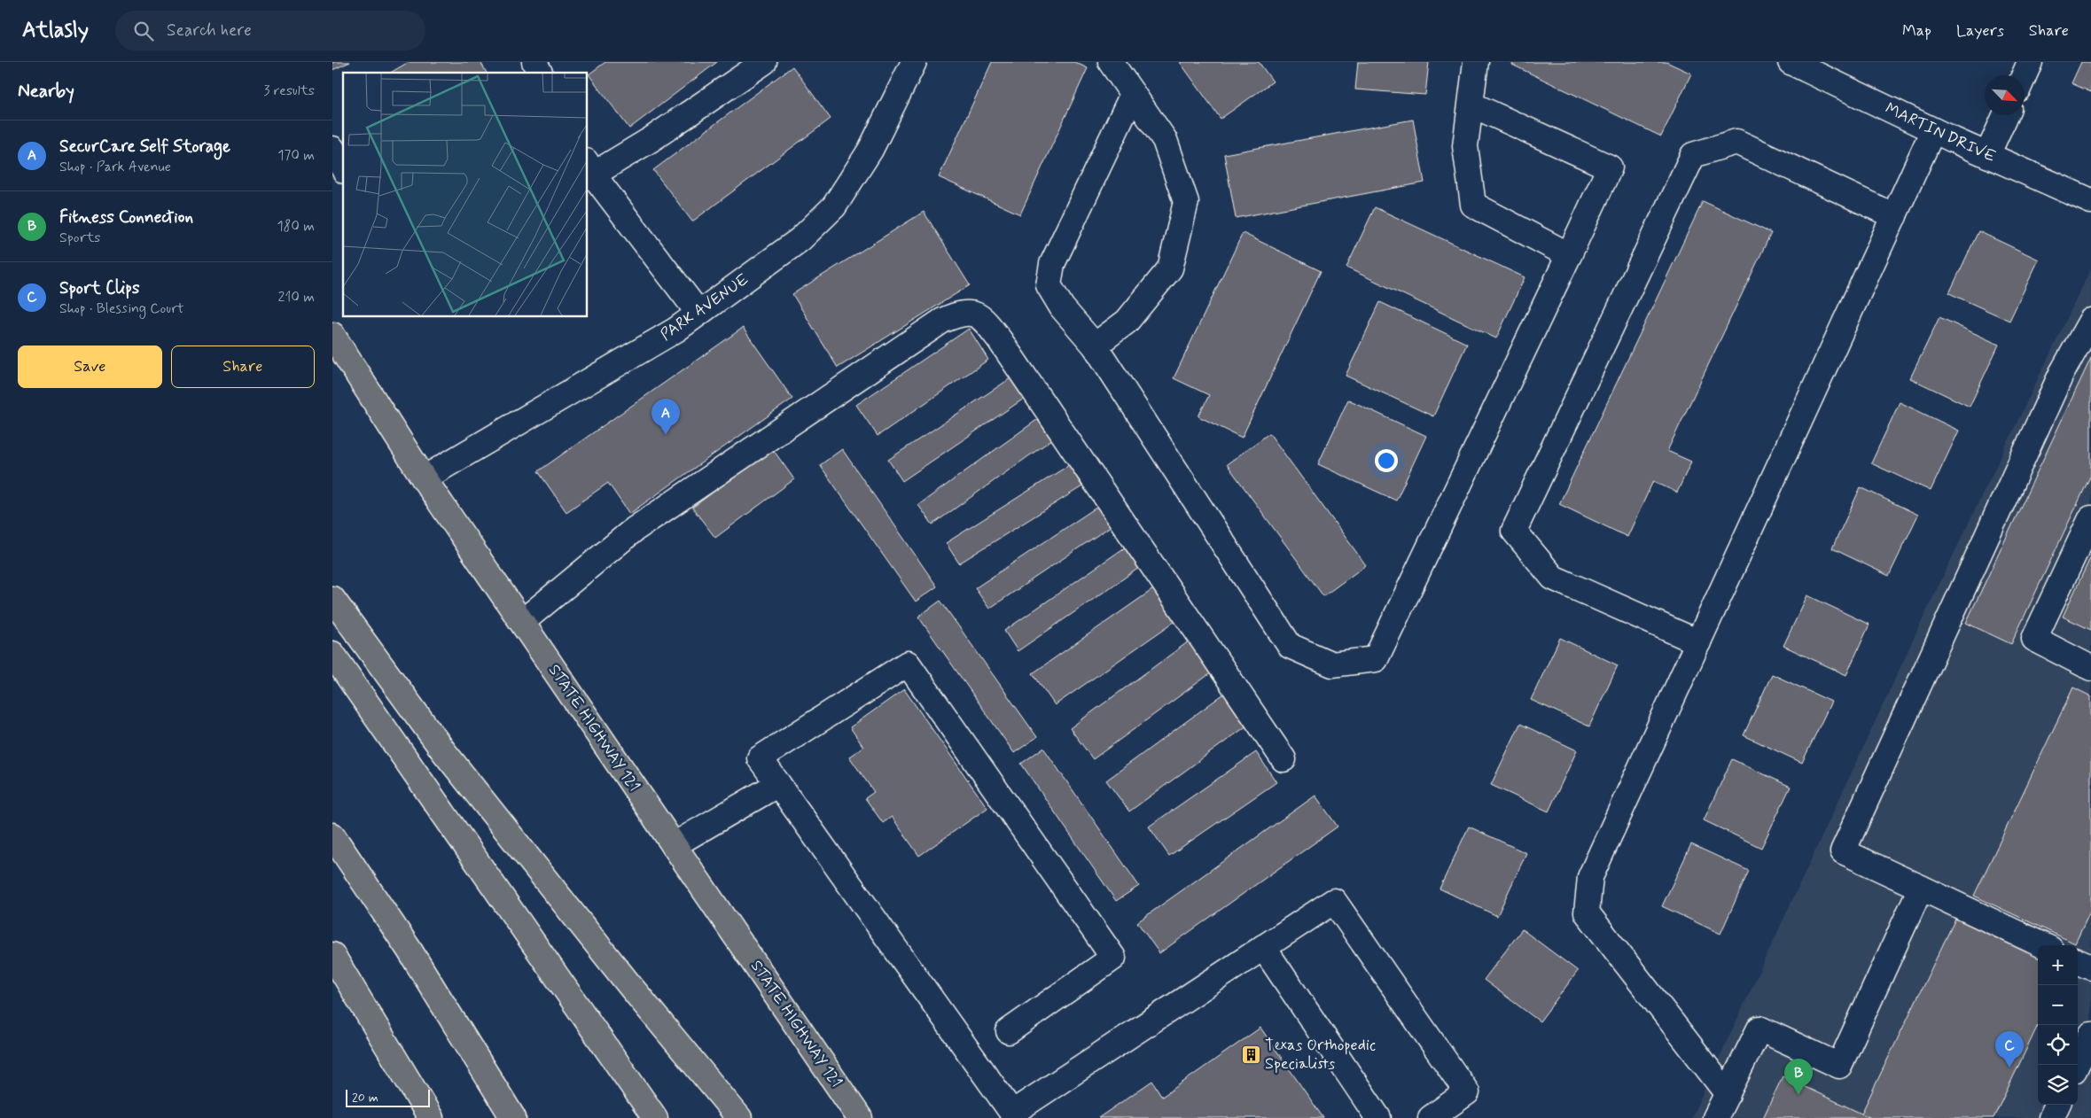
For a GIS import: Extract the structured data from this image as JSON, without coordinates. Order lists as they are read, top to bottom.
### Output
{
  "streets": {
    "main road": ["STATE HIGHWAY 121"],
    "street": ["MARTIN DRIVE", "PARK AVENUE"]
  },
  "crossings": [
    ["PARK AVENUE", "STATE HIGHWAY 121"]
  ],
  "places": {
    "building": ["Texas Orthopedic Specialists"]
  },
  "scale_bar": "20 m",
  "north": "bottom right",
  "page": {
    "header": "Atlasly",
    "search": "Search here",
    "nav": ["Map", "Layers", "Share"],
    "heading": ["Nearby", "3 results"],
    "list": [
      {
        "mark": "A",
        "name": "SecurCare Self Storage",
        "note": "Shop · Park Avenue",
        "value": "170 m"
      },
      {
        "mark": "B",
        "name": "Fitness Connection",
        "note": "Sports",
        "value": "180 m"
      },
      {
        "mark": "C",
        "name": "Sport Clips",
        "note": "Shop · Blessing Court",
        "value": "210 m"
      }
    ],
    "buttons": ["Save", "Share"],
    "pins": ["A", "C", "B"],
    "map_buttons": ["+", "−"],
    "scale": "20 m"
  }
}
